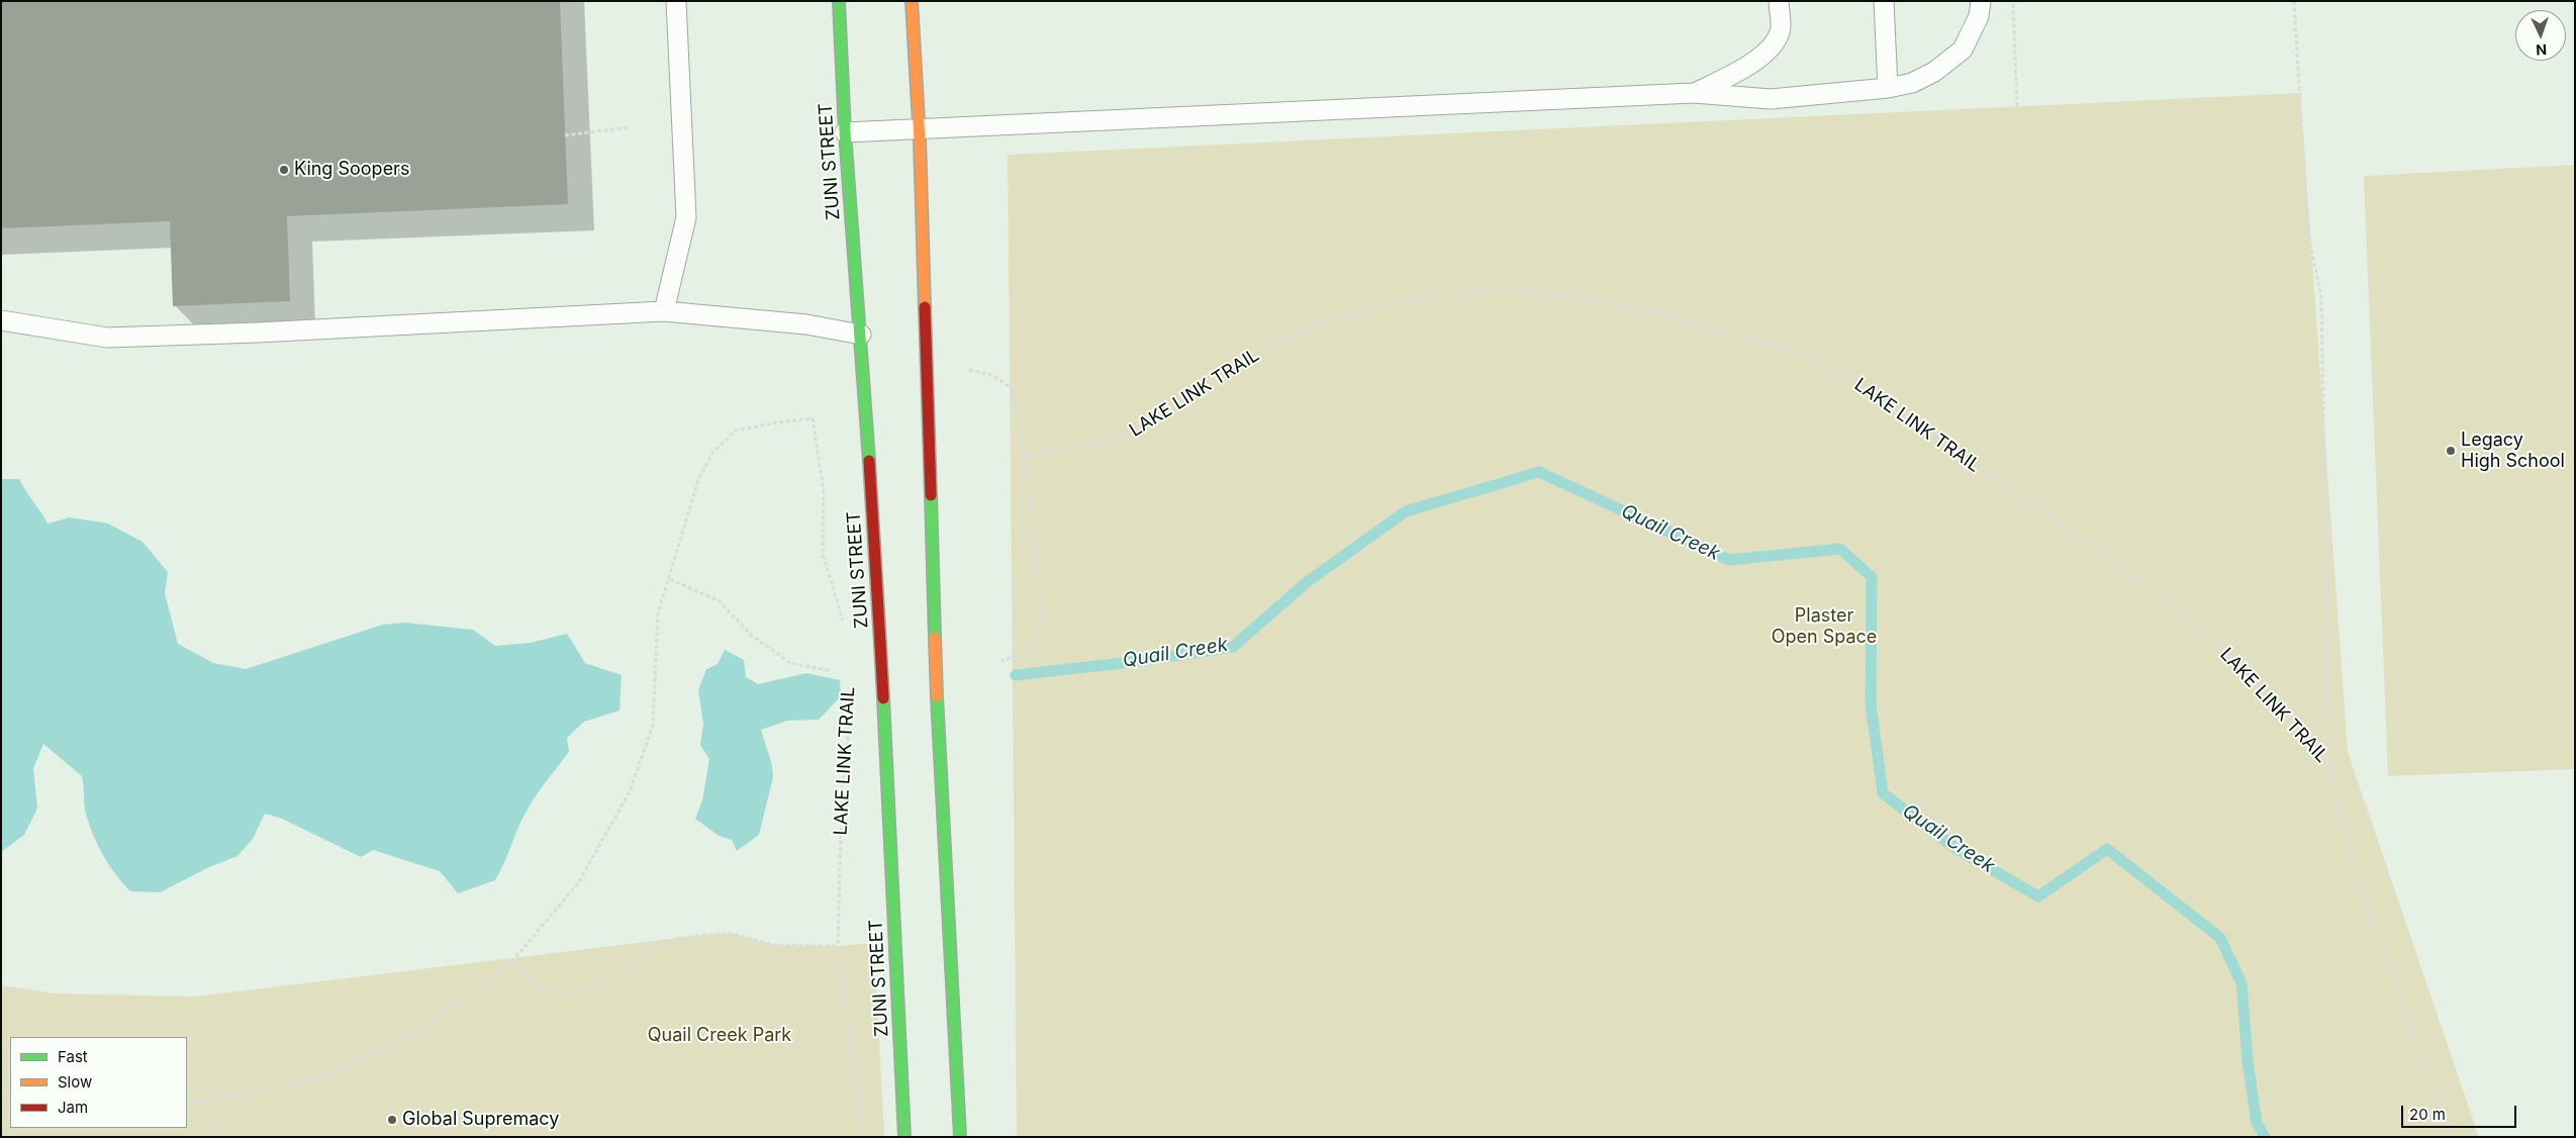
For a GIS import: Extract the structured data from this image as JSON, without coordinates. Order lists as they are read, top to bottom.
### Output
{
  "streets": {
    "main road": ["ZUNI STREET"],
    "path": ["LAKE LINK TRAIL"]
  },
  "water": ["Quail Creek"],
  "parks": ["Plaster Open Space", "Quail Creek Park"],
  "places": ["King Soopers", "Legacy High School", "Global Supremacy"],
  "legend": ["Fast", "Slow", "Jam"],
  "scale_bar": "20 m",
  "north": "bottom"
}
